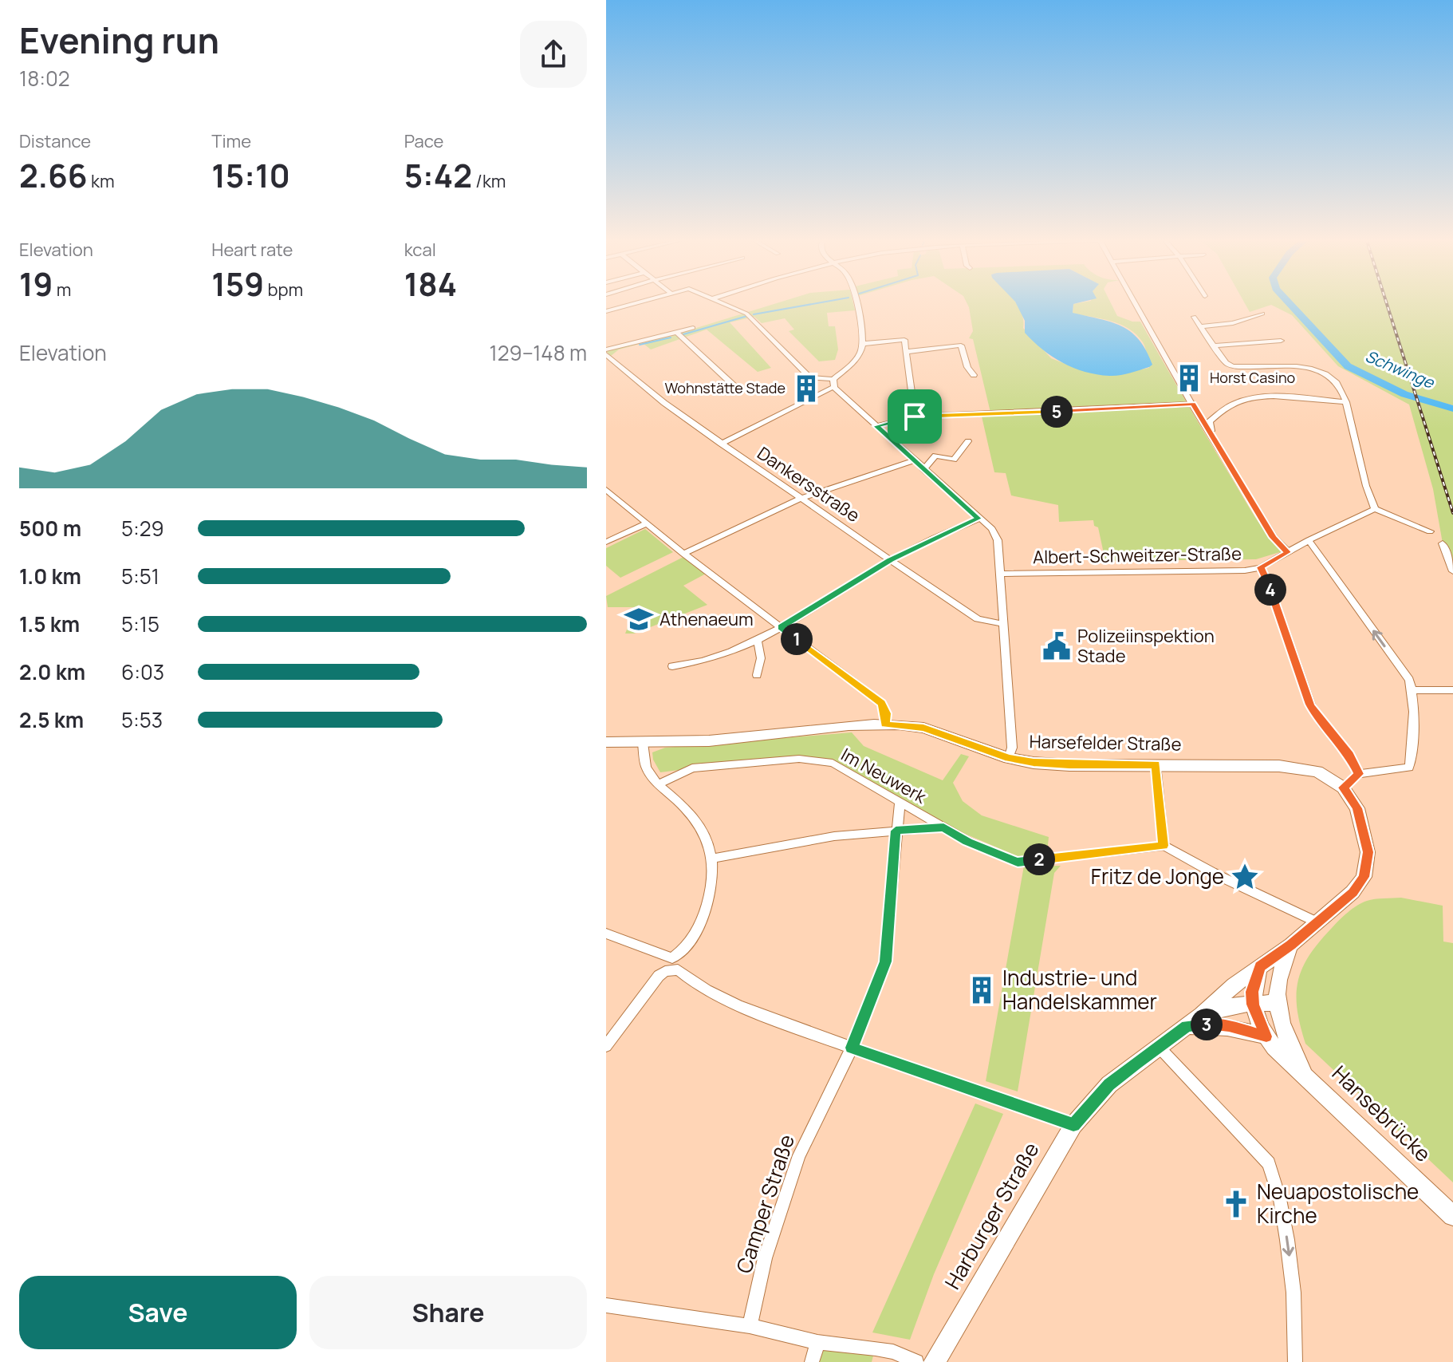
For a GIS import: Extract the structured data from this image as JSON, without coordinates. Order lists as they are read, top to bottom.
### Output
{
  "streets": {
    "main road": ["Harsefelder Straße", "Hansebrücke", "Harburger Straße"],
    "street": [
      "Dankersstraße",
      "Albert-Schweitzer-Straße",
      "Im Neuwerk",
      "Camper Straße"
    ]
  },
  "crossings": [
    ["Harsefelder Straße", "Harburger Straße"],
    ["Im Neuwerk", "Camper Straße"],
    ["Hansebrücke", "Harburger Straße"]
  ],
  "water": ["Schwinge"],
  "places": {
    "building": ["Horst Casino", "Wohnstätte Stade", "Industrie- und Handelskammer"],
    "school or university": ["Athenaeum"],
    "public building": ["Polizeiinspektion Stade"],
    "place": ["Fritz de Jonge"],
    "church": ["Neuapostolische Kirche"]
  },
  "page": {
    "heading": ["Evening run", "18:02"],
    "stats": [
      ["Distance", "2.66 km"],
      ["Time", "15:10"],
      ["Pace", "5:42 /km"],
      ["Elevation", "19 m"],
      ["Heart rate", "159 bpm"],
      ["kcal", "184"]
    ],
    "chart": ["Elevation", "129–148 m"],
    "pins": [
      "5",
      "4",
      "1",
      "2",
      "3"
    ],
    "list": [
      {
        "name": "500 m",
        "note": "5:29"
      },
      {
        "name": "1.0 km",
        "note": "5:51"
      },
      {
        "name": "1.5 km",
        "note": "5:15"
      },
      {
        "name": "2.0 km",
        "note": "6:03"
      },
      {
        "name": "2.5 km",
        "note": "5:53"
      }
    ],
    "buttons": ["Save", "Share"]
  }
}
